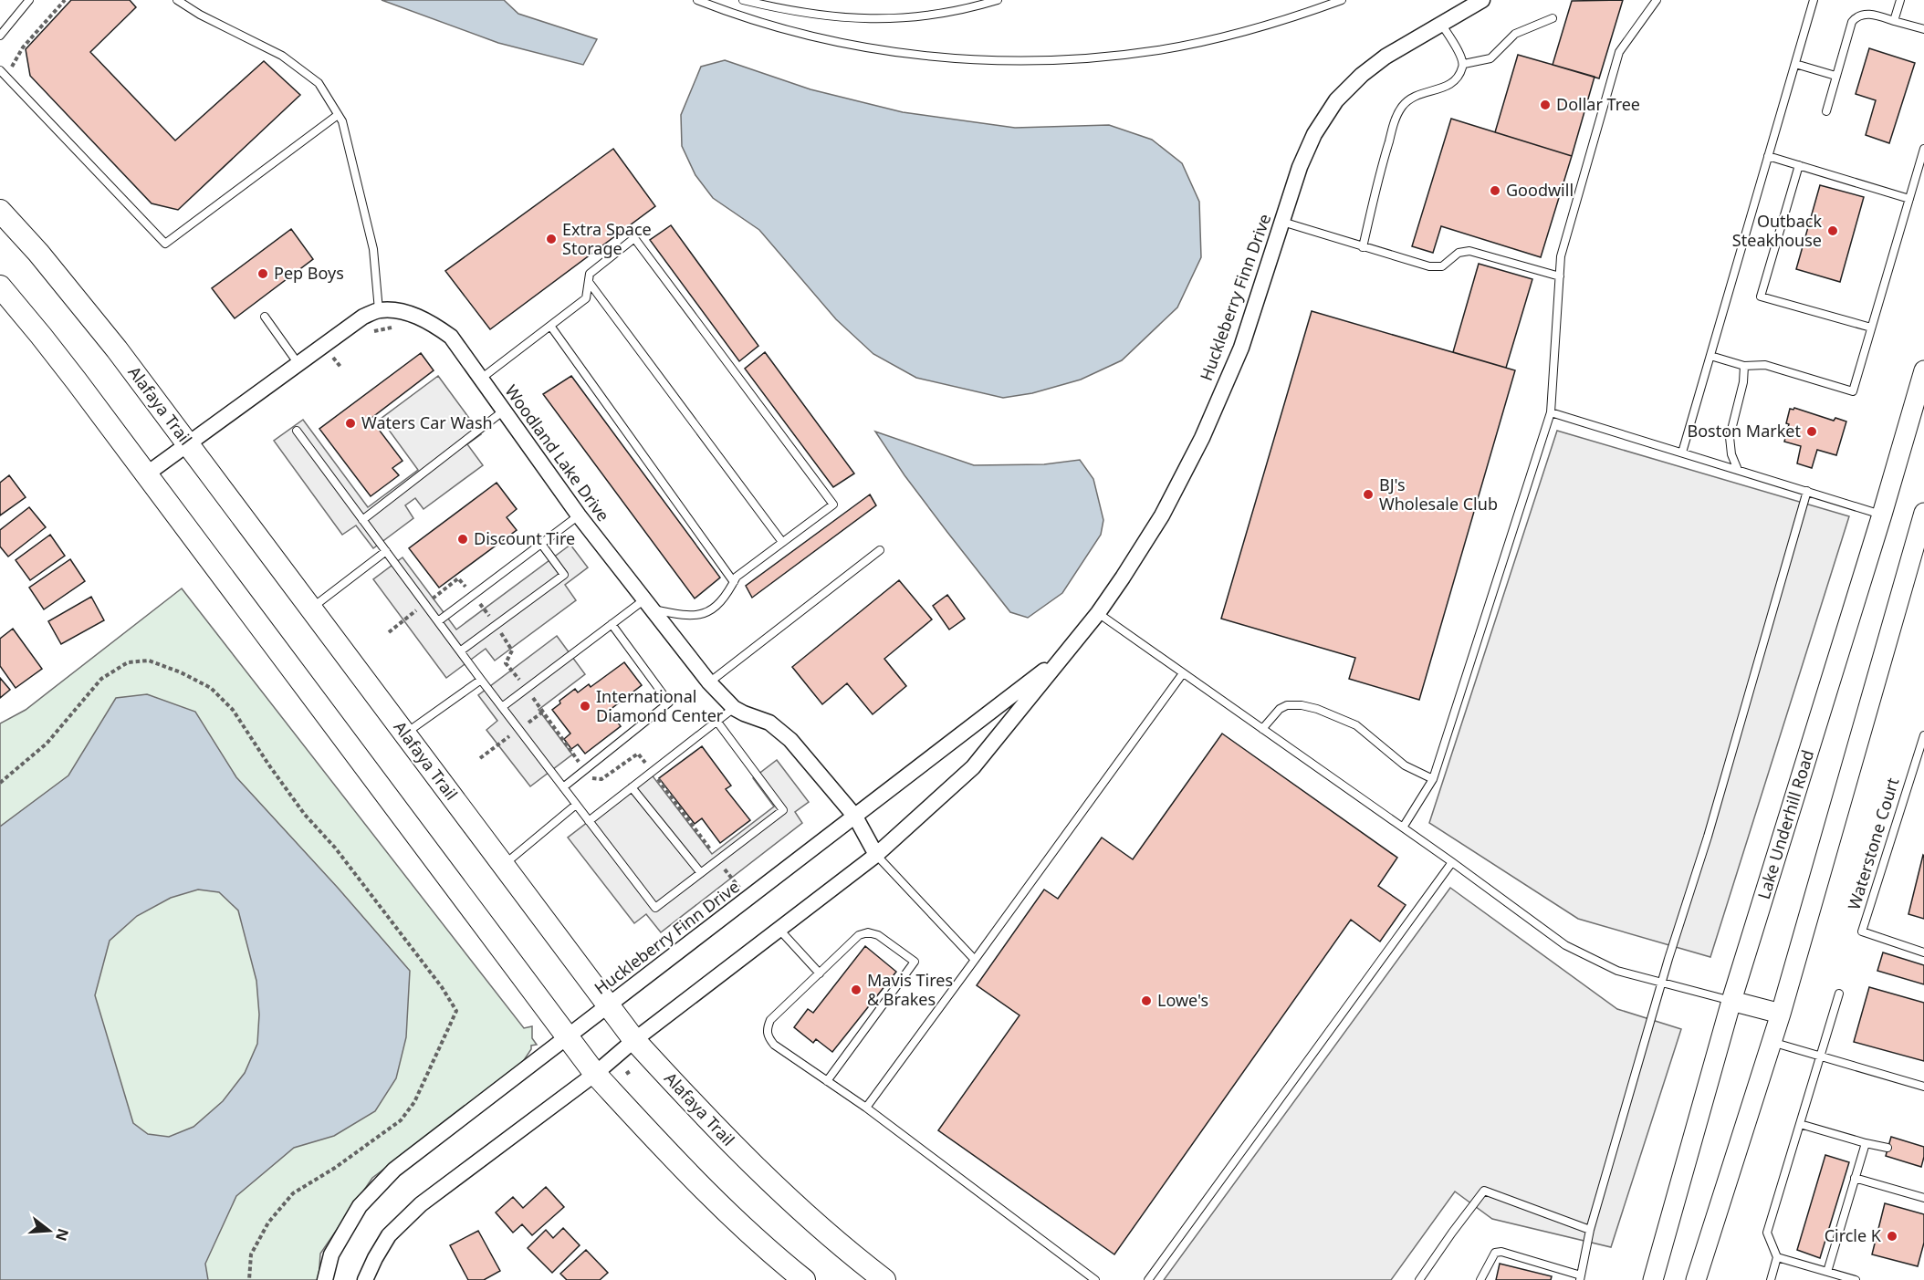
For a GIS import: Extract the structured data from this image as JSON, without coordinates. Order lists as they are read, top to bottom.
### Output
{
  "streets": {
    "main road": ["Alafaya Trail"],
    "street": ["Huckleberry Finn Drive", "Woodland Lake Drive", "Lake Underhill Road"],
    "lane": ["Waterstone Court"]
  },
  "crossings": [
    ["Huckleberry Finn Drive", "Alafaya Trail"],
    ["Huckleberry Finn Drive", "Woodland Lake Drive"]
  ],
  "places": [
    "Dollar Tree",
    "Goodwill",
    "Outback Steakhouse",
    "Extra Space Storage",
    "Pep Boys",
    "Waters Car Wash",
    "Boston Market",
    "BJ's Wholesale Club",
    "Discount Tire",
    "International Diamond Center",
    "Mavis Tires & Brakes",
    "Lowe's",
    "Circle K"
  ],
  "north": "right"
}
